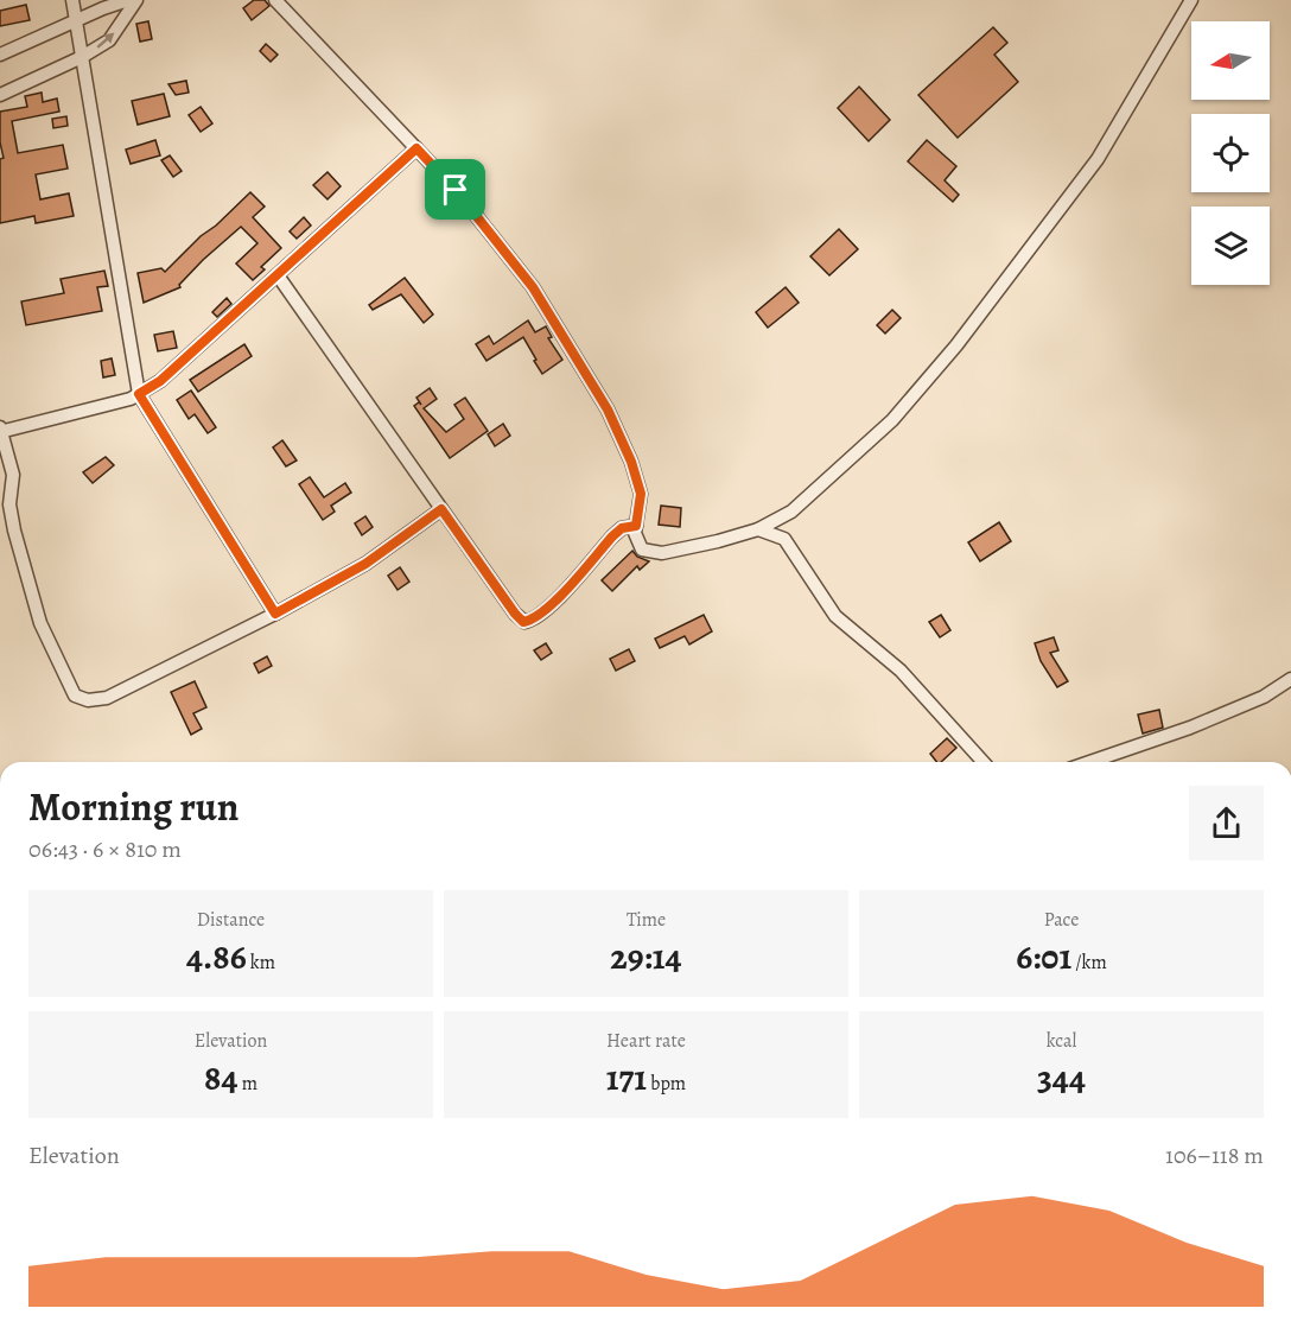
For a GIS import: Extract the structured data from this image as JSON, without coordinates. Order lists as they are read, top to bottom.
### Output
{
  "north": "left",
  "page": {
    "heading": ["Morning run", "06:43 · 6 × 810 m"],
    "stats": [
      ["Distance", "4.86 km"],
      ["Time", "29:14"],
      ["Pace", "6:01 /km"],
      ["Elevation", "84 m"],
      ["Heart rate", "171 bpm"],
      ["kcal", "344"]
    ],
    "chart": ["Elevation", "106–118 m"]
  }
}
